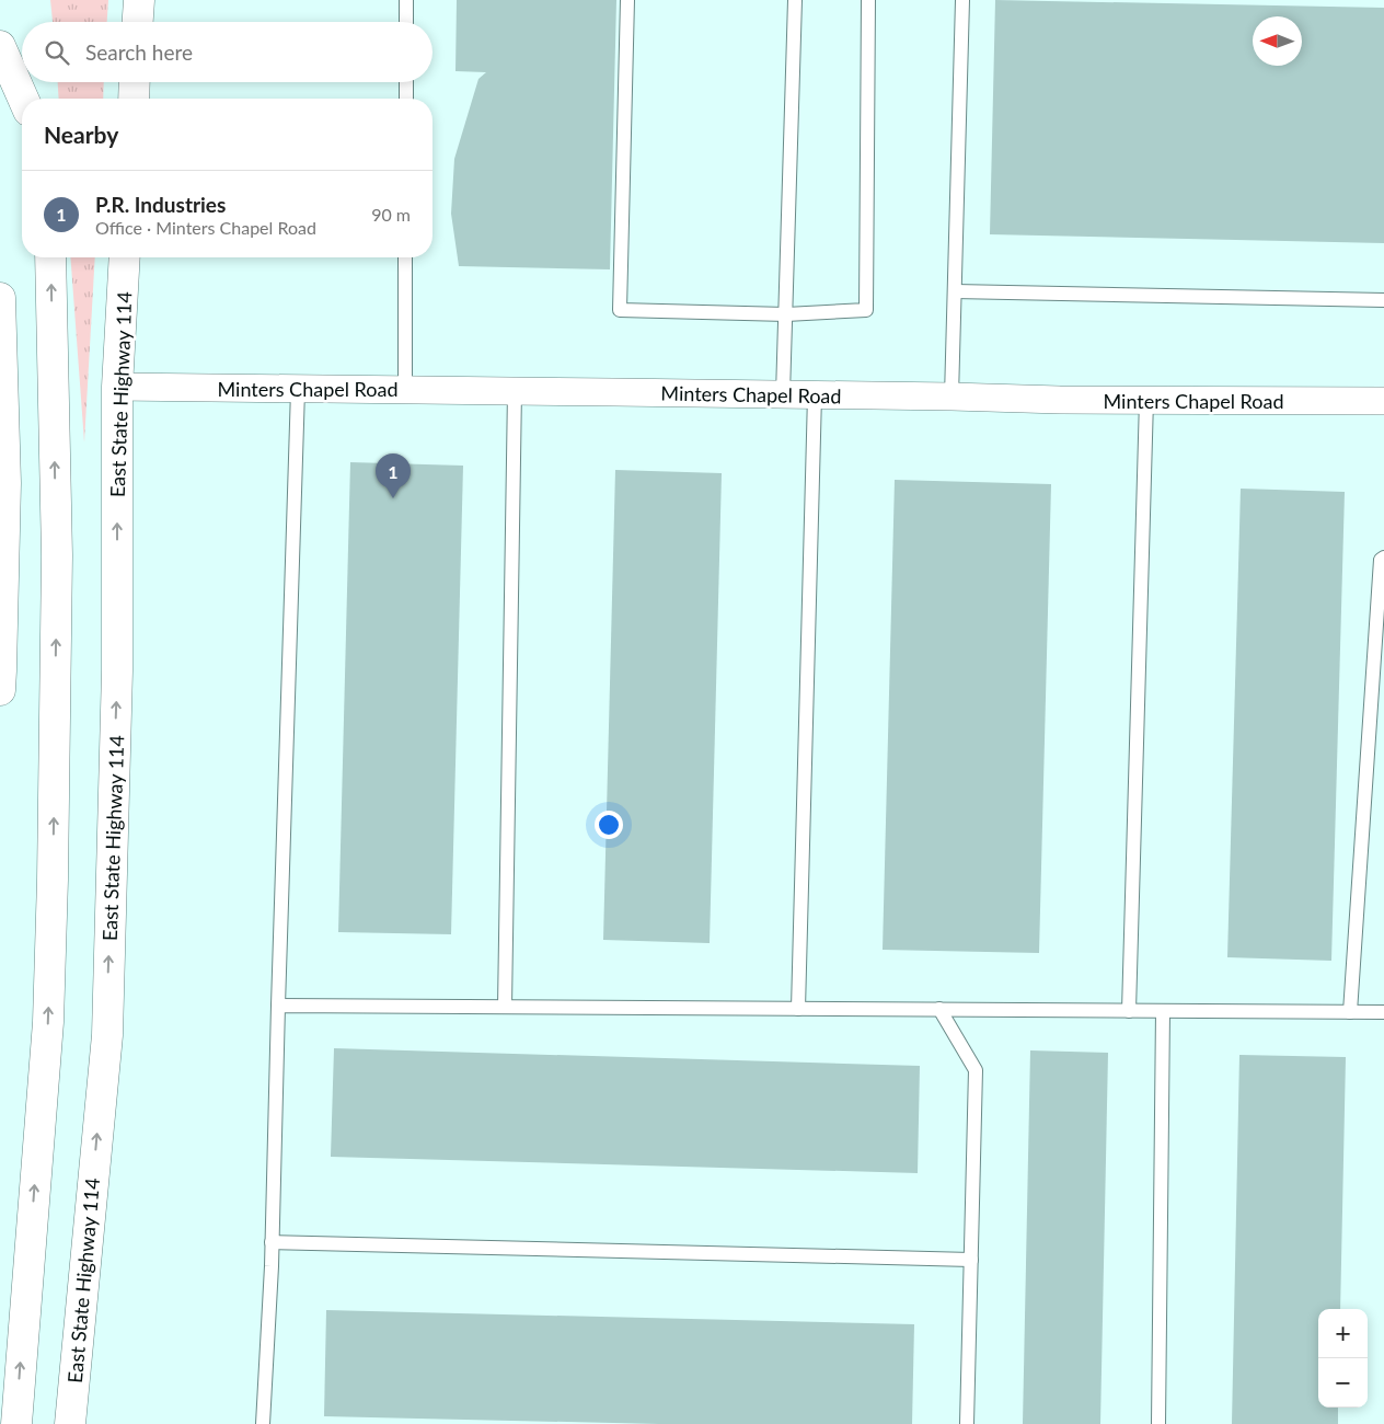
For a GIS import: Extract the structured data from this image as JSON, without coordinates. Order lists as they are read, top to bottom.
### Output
{
  "streets": {
    "main road": ["East State Highway 114"],
    "street": ["Minters Chapel Road"]
  },
  "crossings": [
    ["Minters Chapel Road", "East State Highway 114"]
  ],
  "north": "left",
  "page": {
    "search": "Search here",
    "heading": "Nearby",
    "list": [
      {
        "mark": "1",
        "name": "P.R. Industries",
        "note": "Office · Minters Chapel Road",
        "value": "90 m"
      }
    ],
    "pins": "1",
    "map_buttons": ["+", "−"]
  }
}
